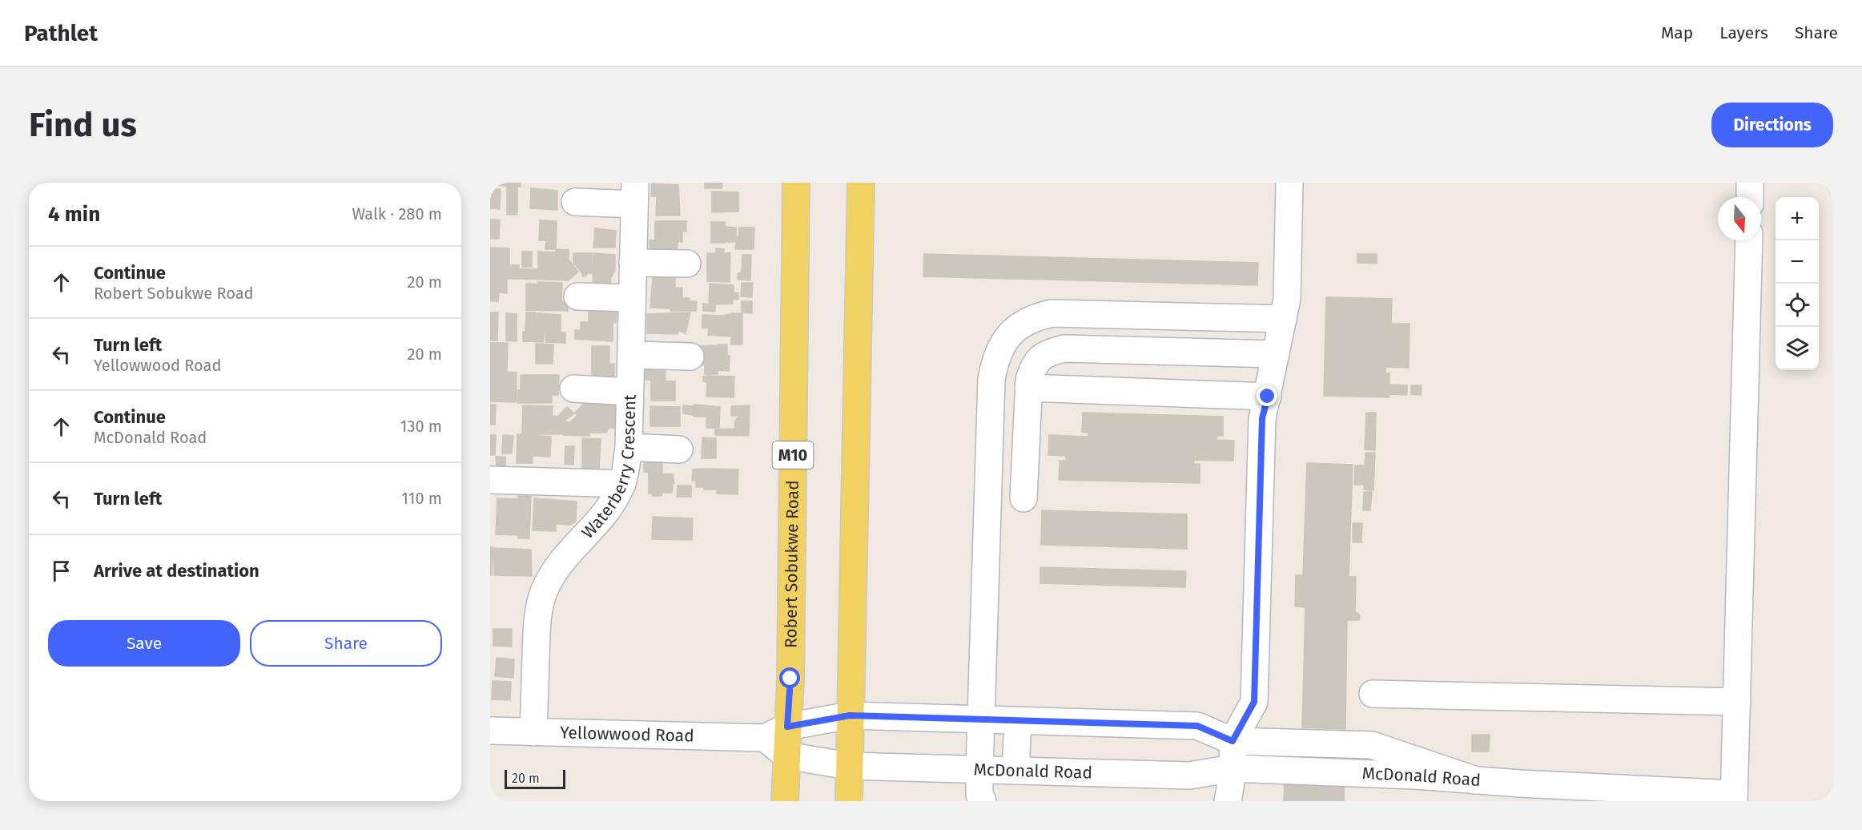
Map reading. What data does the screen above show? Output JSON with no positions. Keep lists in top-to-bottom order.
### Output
{
  "streets": {
    "main road": ["M10", "Robert Sobukwe Road"],
    "street": ["Waterberry Crescent", "Yellowwood Road", "McDonald Road"]
  },
  "crossings": [
    ["Waterberry Crescent", "Yellowwood Road"],
    ["Robert Sobukwe Road", "Yellowwood Road"],
    ["Yellowwood Road", "McDonald Road"]
  ],
  "scale_bar": "20 m",
  "north": "bottom",
  "page": {
    "header": "Pathlet",
    "nav": ["Map", "Layers", "Share"],
    "buttons": [
      "Directions",
      ["Save", "Share"]
    ],
    "title": "Find us",
    "heading": ["4 min", "Walk · 280 m"],
    "map_buttons": ["+", "−"],
    "list": [
      ["Continue", "Robert Sobukwe Road", "20 m"],
      ["Turn left", "Yellowwood Road", "20 m"],
      ["Continue", "McDonald Road", "130 m"],
      ["Turn left", "110 m"],
      "Arrive at destination"
    ],
    "scale": "20 m"
  }
}
